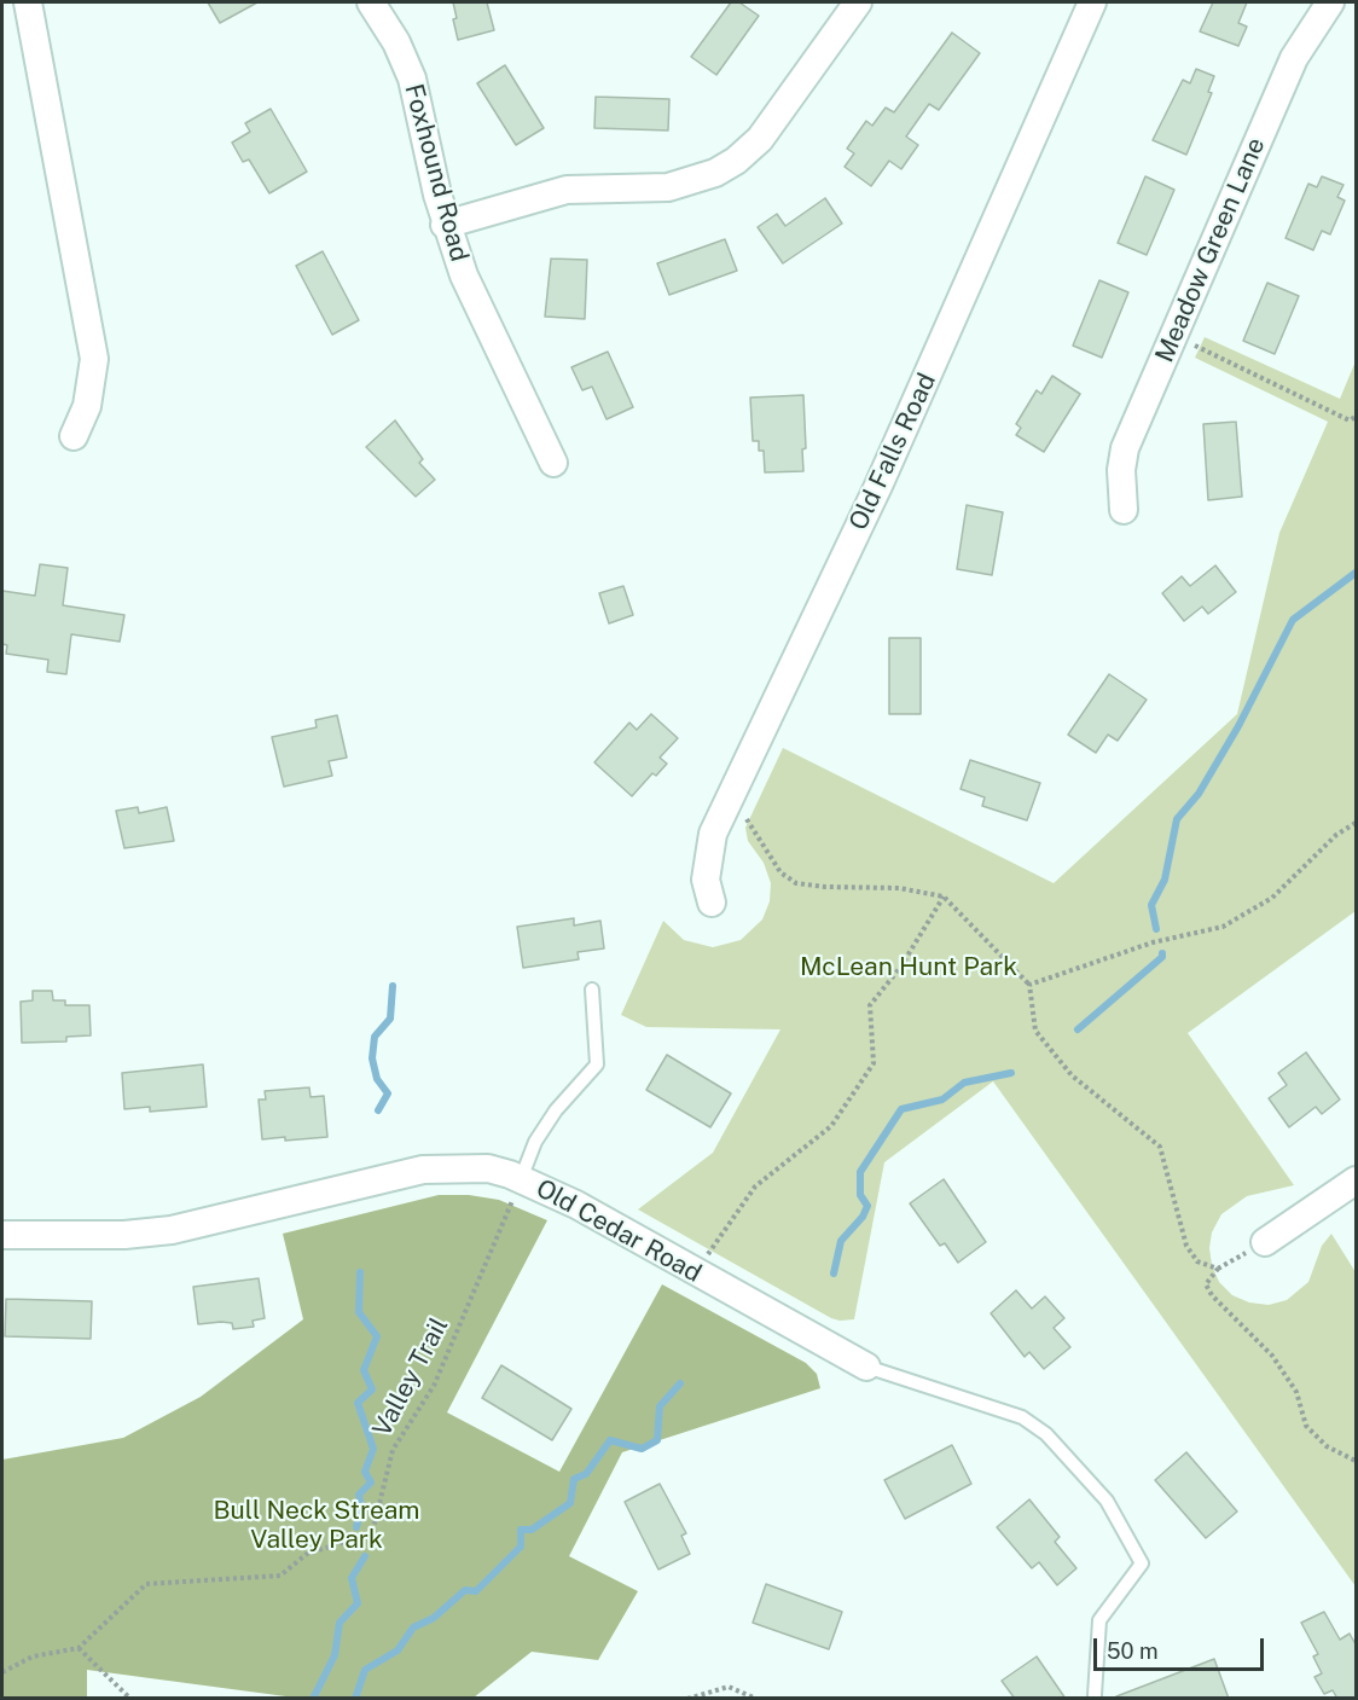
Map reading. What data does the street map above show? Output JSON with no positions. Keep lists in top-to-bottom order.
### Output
{
  "streets": {
    "street": [
      "Foxhound Road",
      "Meadow Green Lane",
      "Old Falls Road",
      "Old Cedar Road"
    ],
    "path": ["Valley Trail"]
  },
  "crossings": [
    ["Old Cedar Road", "Valley Trail"]
  ],
  "parks": ["McLean Hunt Park", "Bull Neck Stream Valley Park"],
  "scale_bar": "50 m"
}
